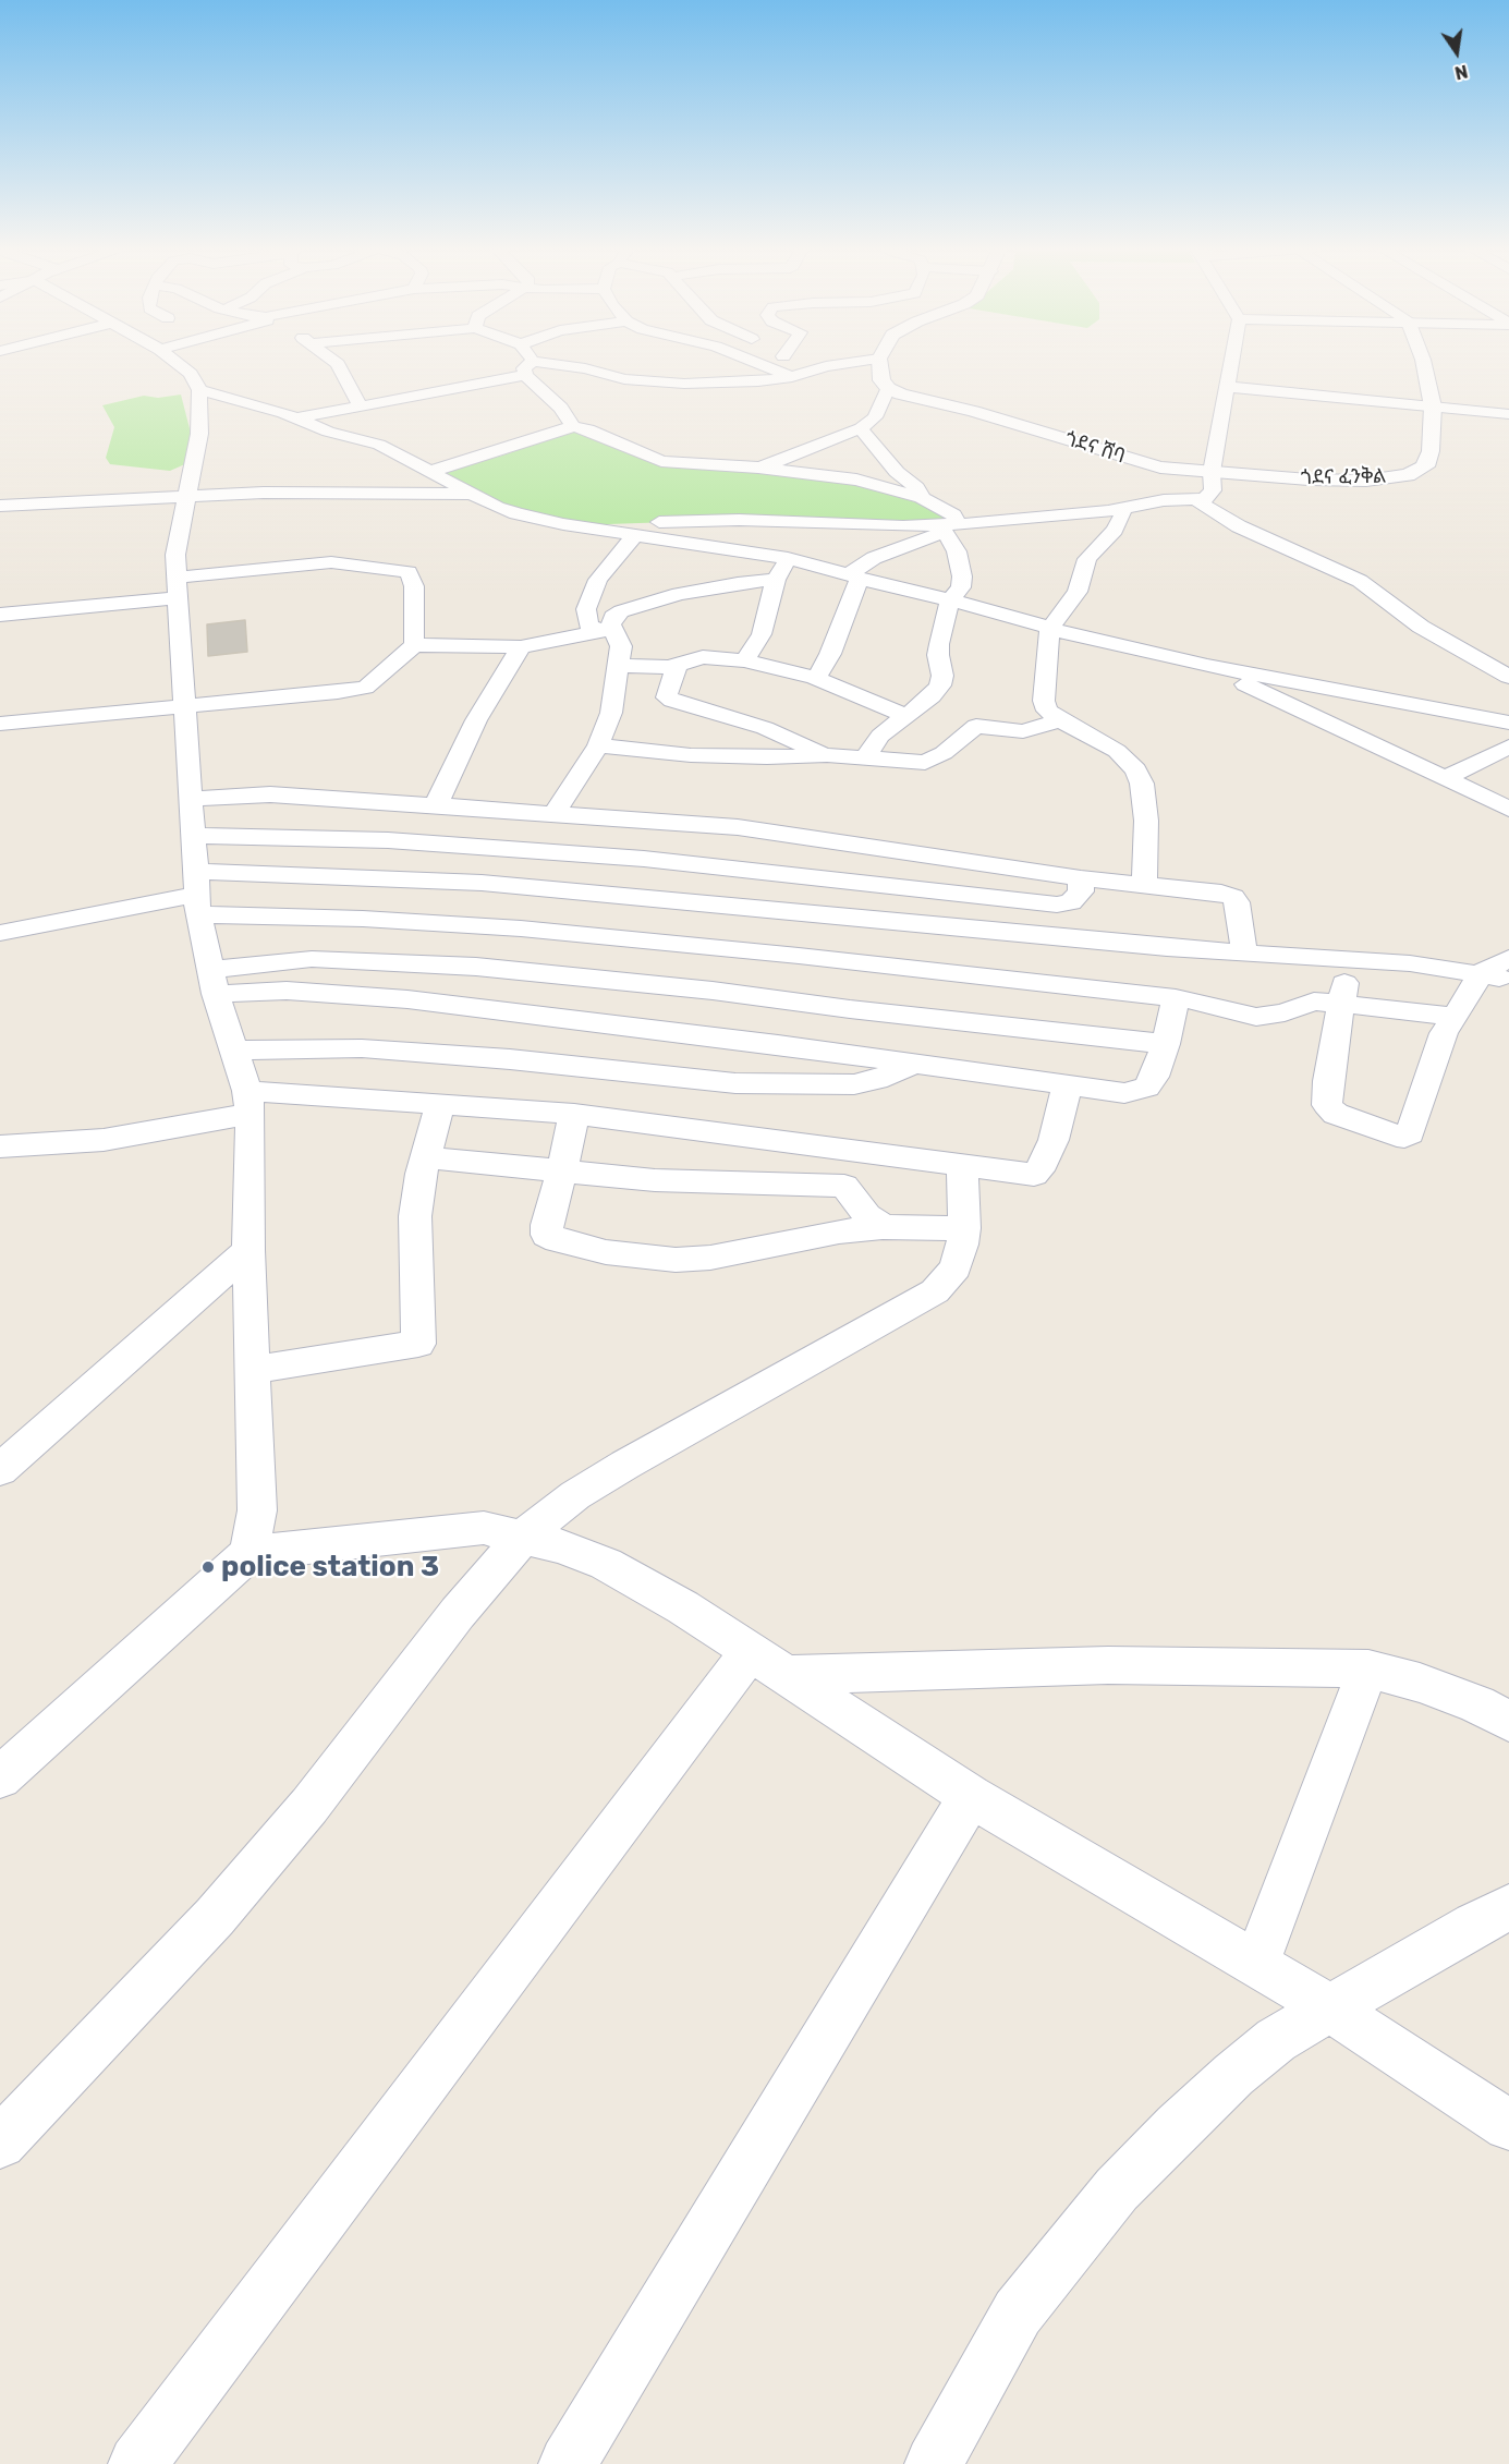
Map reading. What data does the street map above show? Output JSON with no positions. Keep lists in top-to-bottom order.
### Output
{
  "streets": {
    "street": ["ጎደና ሸባ", "ጎደና ፈንቅል"]
  },
  "crossings": [
    ["ጎደና ሸባ", "ጎደና ፈንቅል"]
  ],
  "places": ["police station 3"],
  "north": "bottom"
}
